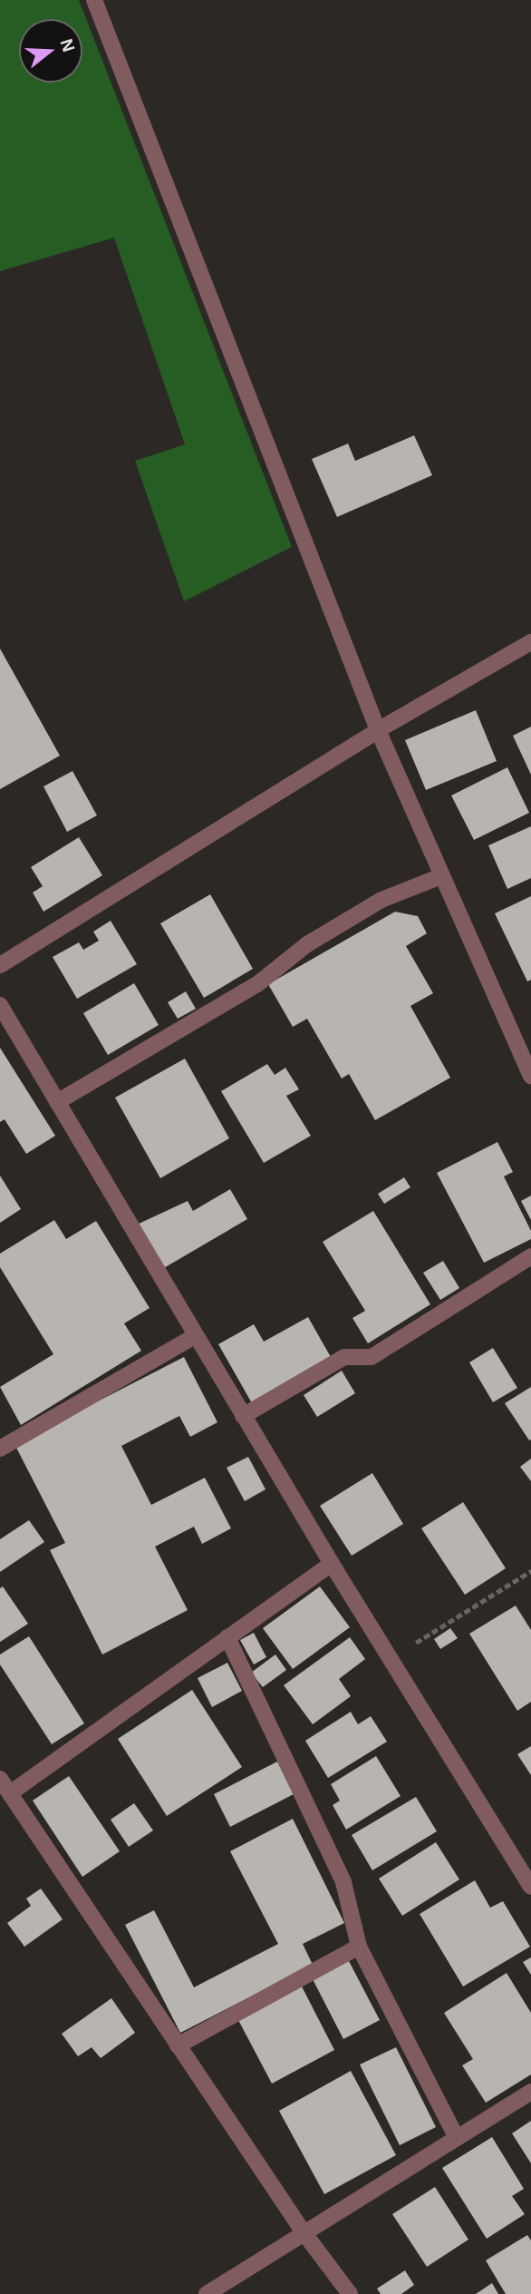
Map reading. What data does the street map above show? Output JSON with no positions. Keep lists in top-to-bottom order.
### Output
{
  "north": "right"
}
